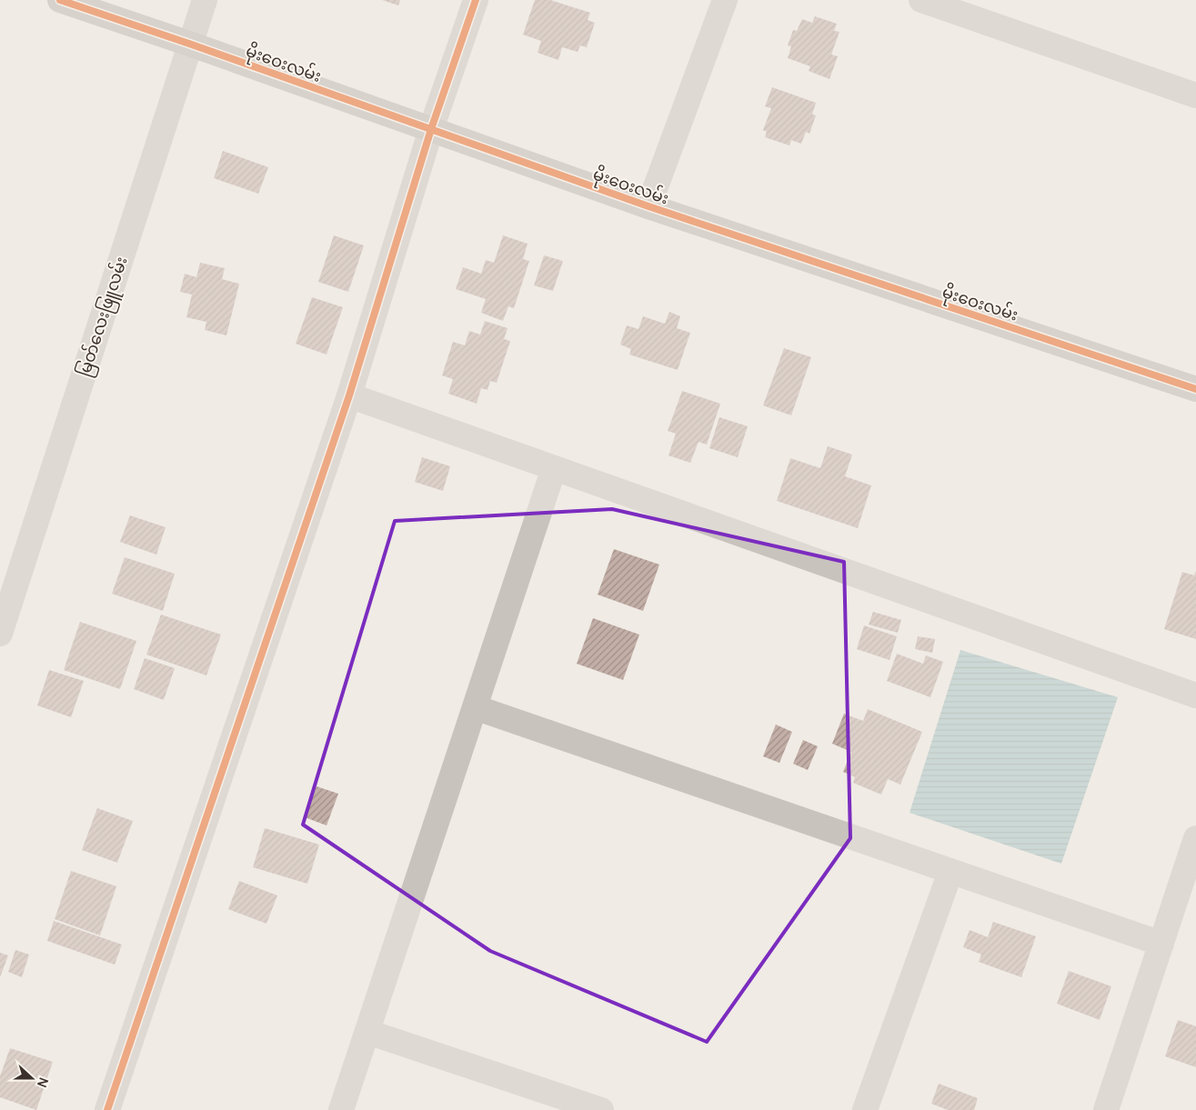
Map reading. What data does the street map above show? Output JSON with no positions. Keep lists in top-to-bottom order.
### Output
{
  "streets": {
    "street": ["မိုးဝေးလမ်း", "မြတ်လေးဖြူလမ်း"]
  },
  "crossings": [
    ["မိုးဝေးလမ်း", "မြတ်လေးဖြူလမ်း"]
  ],
  "north": "right"
}
